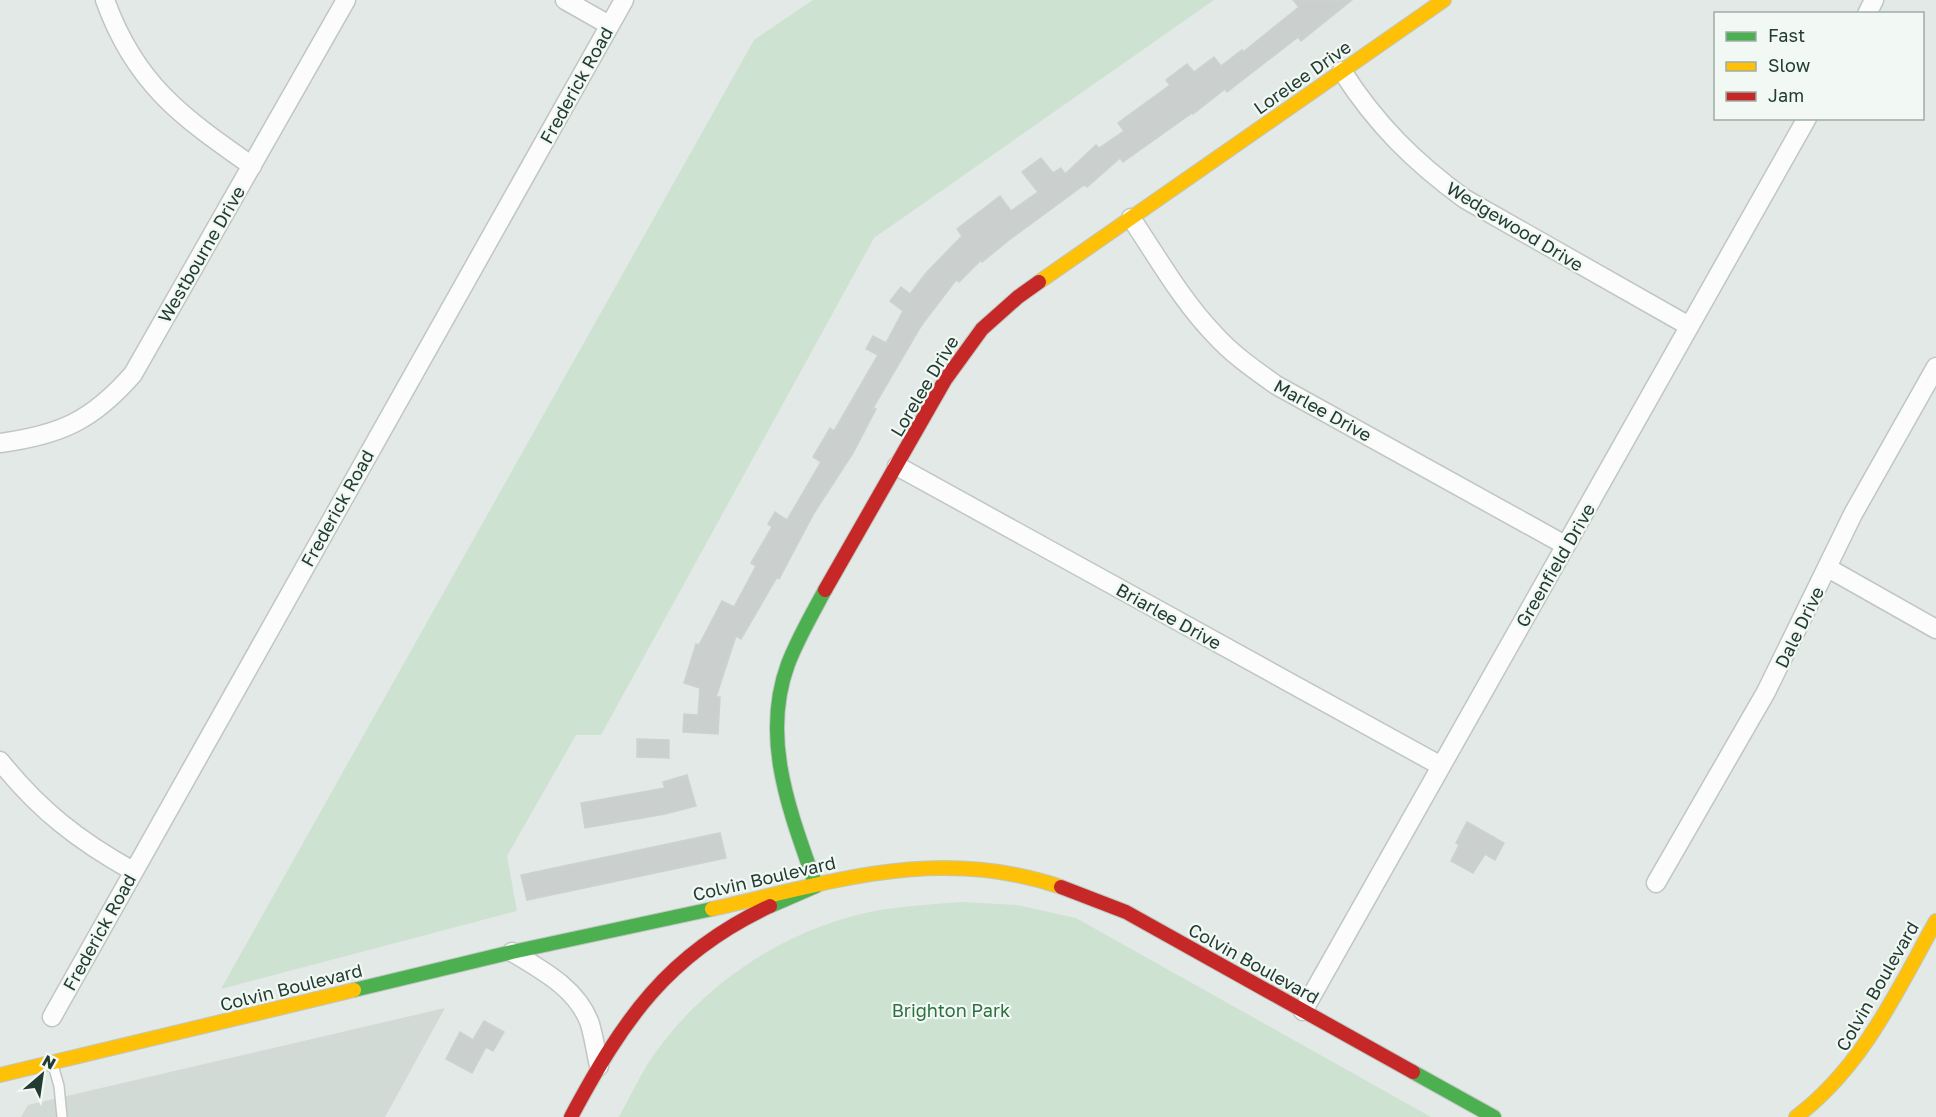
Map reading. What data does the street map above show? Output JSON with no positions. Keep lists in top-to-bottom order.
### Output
{
  "streets": {
    "street": [
      "Lorelee Drive",
      "Frederick Road",
      "Wedgewood Drive",
      "Westbourne Drive",
      "Marlee Drive",
      "Greenfield Drive",
      "Briarlee Drive",
      "Dale Drive",
      "Colvin Boulevard"
    ]
  },
  "crossings": [
    ["Lorelee Drive", "Wedgewood Drive"],
    ["Lorelee Drive", "Marlee Drive"],
    ["Lorelee Drive", "Briarlee Drive"],
    ["Lorelee Drive", "Colvin Boulevard"],
    ["Wedgewood Drive", "Greenfield Drive"],
    ["Marlee Drive", "Greenfield Drive"],
    ["Greenfield Drive", "Briarlee Drive"],
    ["Greenfield Drive", "Colvin Boulevard"]
  ],
  "parks": ["Brighton Park"],
  "legend": ["Fast", "Slow", "Jam"],
  "north": "top right"
}
